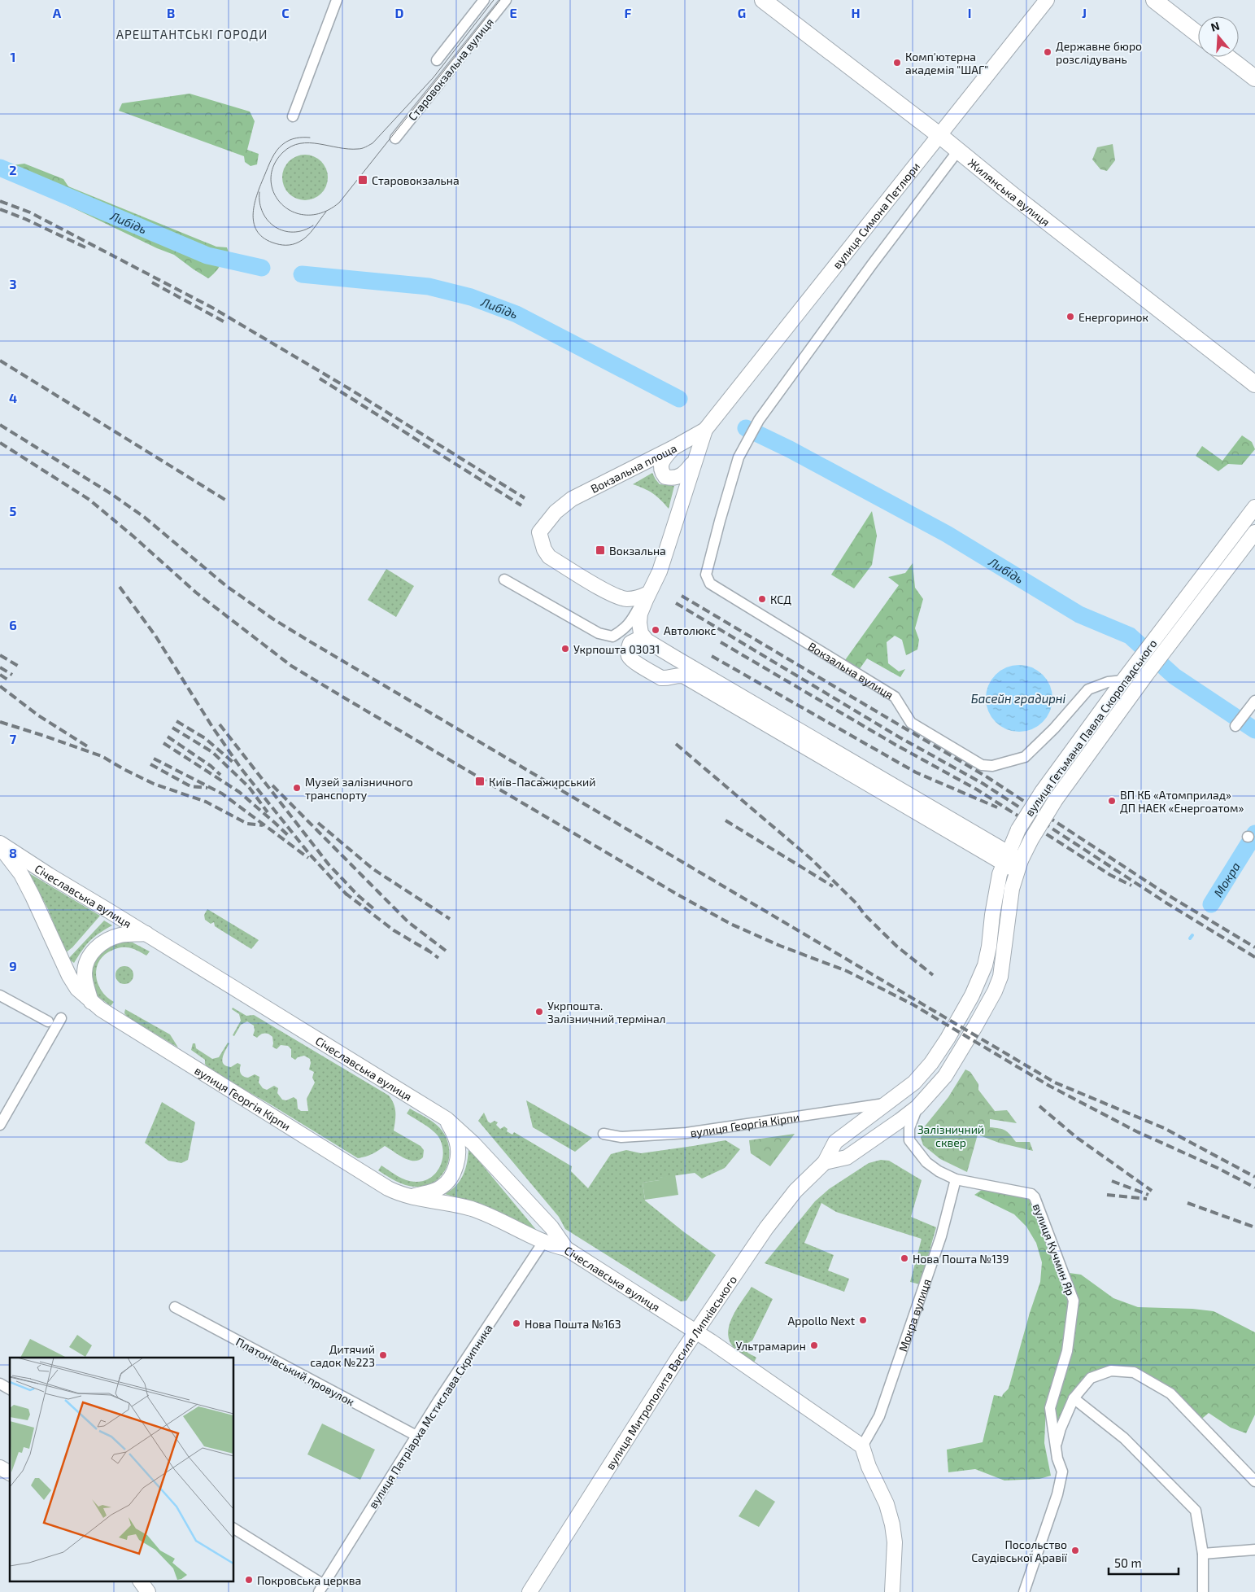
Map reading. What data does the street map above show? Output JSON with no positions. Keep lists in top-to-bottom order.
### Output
{
  "streets": {
    "main road": [
      "Жилянська вулиця",
      "вулиця Симона Петлюри",
      "Вокзальна площа",
      "вулиця Гетьмана Павла Скоропадського",
      "Січеславська вулиця",
      "вулиця Георгія Кірпи",
      "вулиця Митрополита Василя Липківського"
    ],
    "street": [
      "Старовокзальна вулиця",
      "Вокзальна вулиця",
      "вулиця Кучмин Яр",
      "Мокра вулиця",
      "Платонівський провулок",
      "вулиця Патріарха Мстислава Скрипника"
    ]
  },
  "crossings": [
    ["Жилянська вулиця", "вулиця Симона Петлюри"],
    ["вулиця Симона Петлюри", "Вокзальна площа"],
    ["вулиця Симона Петлюри", "Вокзальна вулиця"],
    ["Вокзальна вулиця", "вулиця Гетьмана Павла Скоропадського"],
    ["вулиця Гетьмана Павла Скоропадського", "вулиця Митрополита Василя Липківського"],
    ["Січеславська вулиця", "вулиця Георгія Кірпи"],
    ["Січеславська вулиця", "вулиця Митрополита Василя Липківського"],
    ["вулиця Георгія Кірпи", "вулиця Митрополита Василя Липківського"],
    ["вулиця Георгія Кірпи", "вулиця Патріарха Мстислава Скрипника"],
    ["вулиця Кучмин Яр", "Мокра вулиця"],
    ["Платонівський провулок", "вулиця Патріарха Мстислава Скрипника"]
  ],
  "districts": ["АРЕШТАНТСЬКІ ГОРОДИ"],
  "water": ["Либідь", "Басейн градирні", "Мокра"],
  "parks": ["Залізничний сквер"],
  "places": {
    "other": [
      "Державне бюро розслідувань",
      "Комп'ютерна академія \"ШАГ\"",
      "Енергоринок",
      "КСД",
      "Автолюкс",
      "Укрпошта 03031",
      "Музей залізничного транспорту",
      "ВП КБ «Атомприлад» ДП НАЕК «Енергоатом»",
      "Укрпошта. Залізничний термінал",
      "Нова Пошта №139",
      "Appollo Next",
      "Нова Пошта №163",
      "Ультрамарин",
      "Дитячий садок №223",
      "Посольство Саудівської Аравії",
      "Покровська церква"
    ],
    "transit": ["Старовокзальна", "Вокзальна", "Київ-Пасажирський"]
  },
  "scale_bar": "50 m",
  "north": "top",
  "grid": {
    "columns": [
      "A",
      "B",
      "C",
      "D",
      "E",
      "F",
      "G",
      "H",
      "I",
      "J"
    ],
    "rows": [
      "1",
      "2",
      "3",
      "4",
      "5",
      "6",
      "7",
      "8",
      "9"
    ]
  }
}
